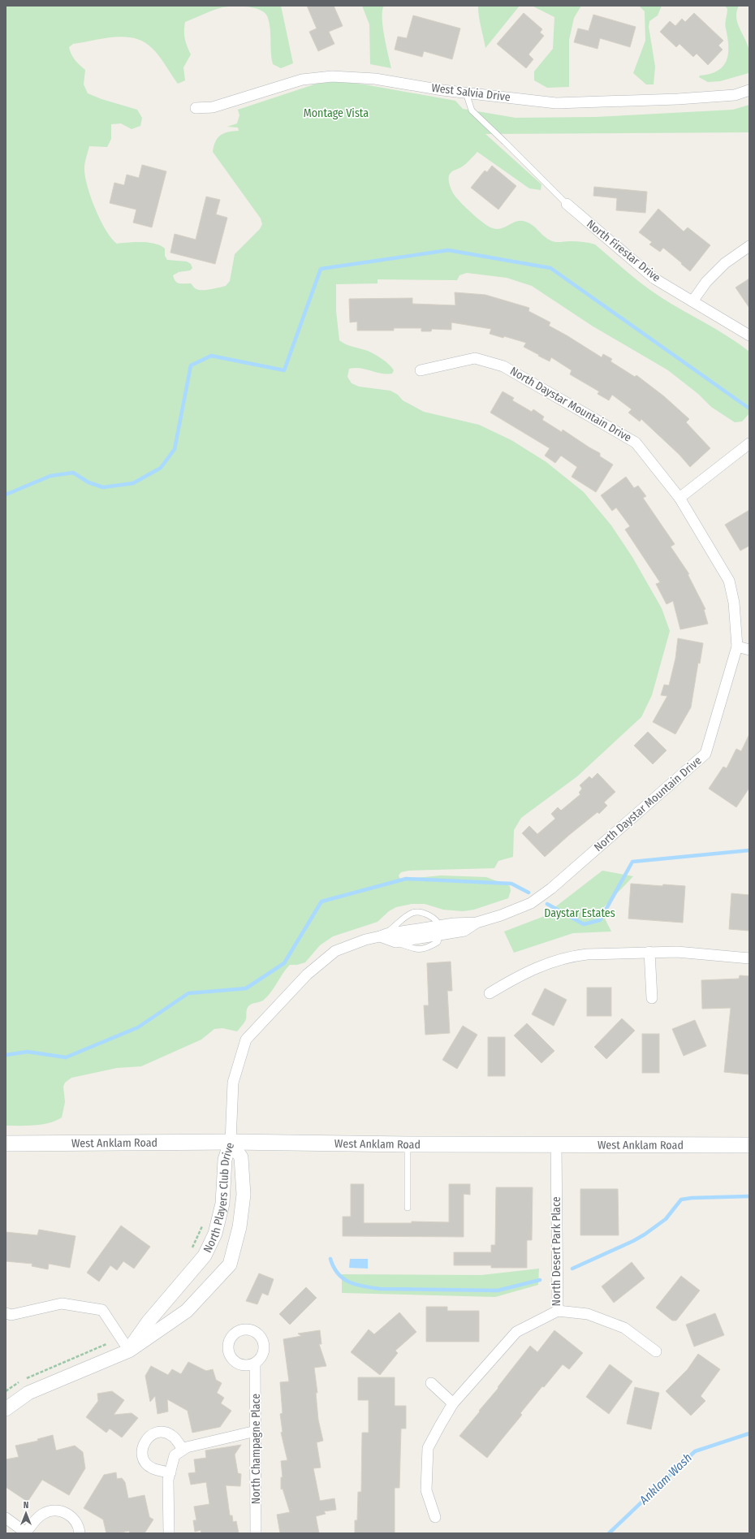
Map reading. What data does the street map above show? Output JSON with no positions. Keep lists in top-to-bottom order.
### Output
{
  "streets": {
    "main road": ["West Anklam Road"],
    "street": [
      "West Salvia Drive",
      "North Firestar Drive",
      "North Daystar Mountain Drive",
      "North Players Club Drive",
      "North Desert Park Place",
      "North Champagne Place"
    ]
  },
  "crossings": [
    ["North Daystar Mountain Drive", "West Anklam Road"],
    ["North Daystar Mountain Drive", "North Players Club Drive"],
    ["West Anklam Road", "North Players Club Drive"],
    ["West Anklam Road", "North Desert Park Place"]
  ],
  "water": ["Anklam Wash"],
  "parks": ["Montage Vista", "Daystar Estates"],
  "north": "top"
}
